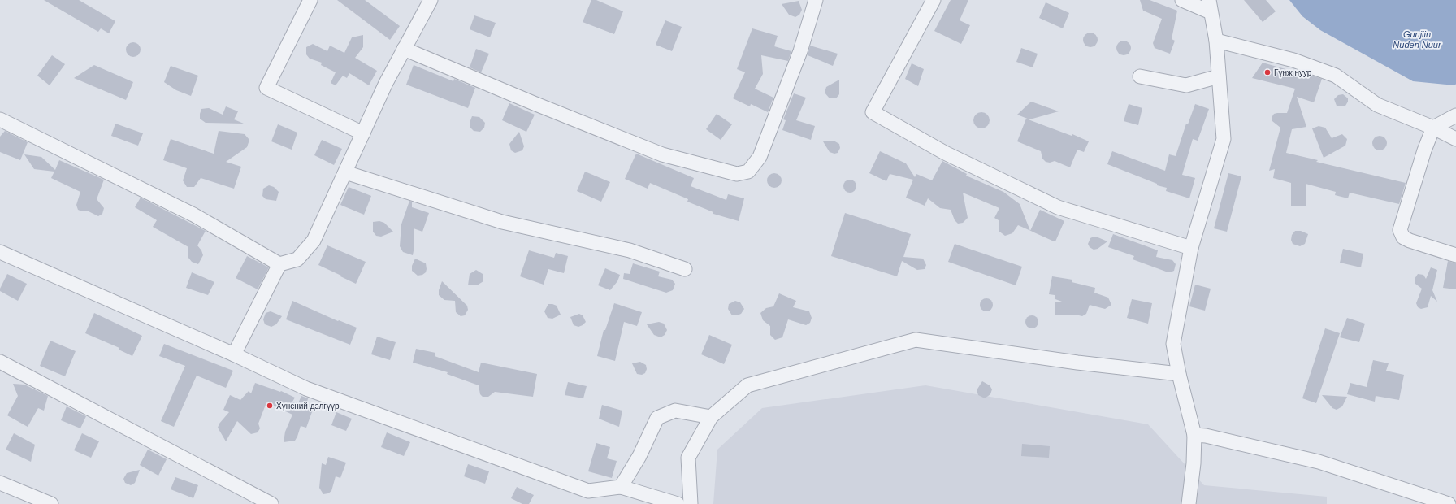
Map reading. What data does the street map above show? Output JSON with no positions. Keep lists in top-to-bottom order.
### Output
{
  "water": ["Gunjiin Nuden Nuur"],
  "places": ["Гүнж нуур", "Хүнсний дэлгүүр"]
}
